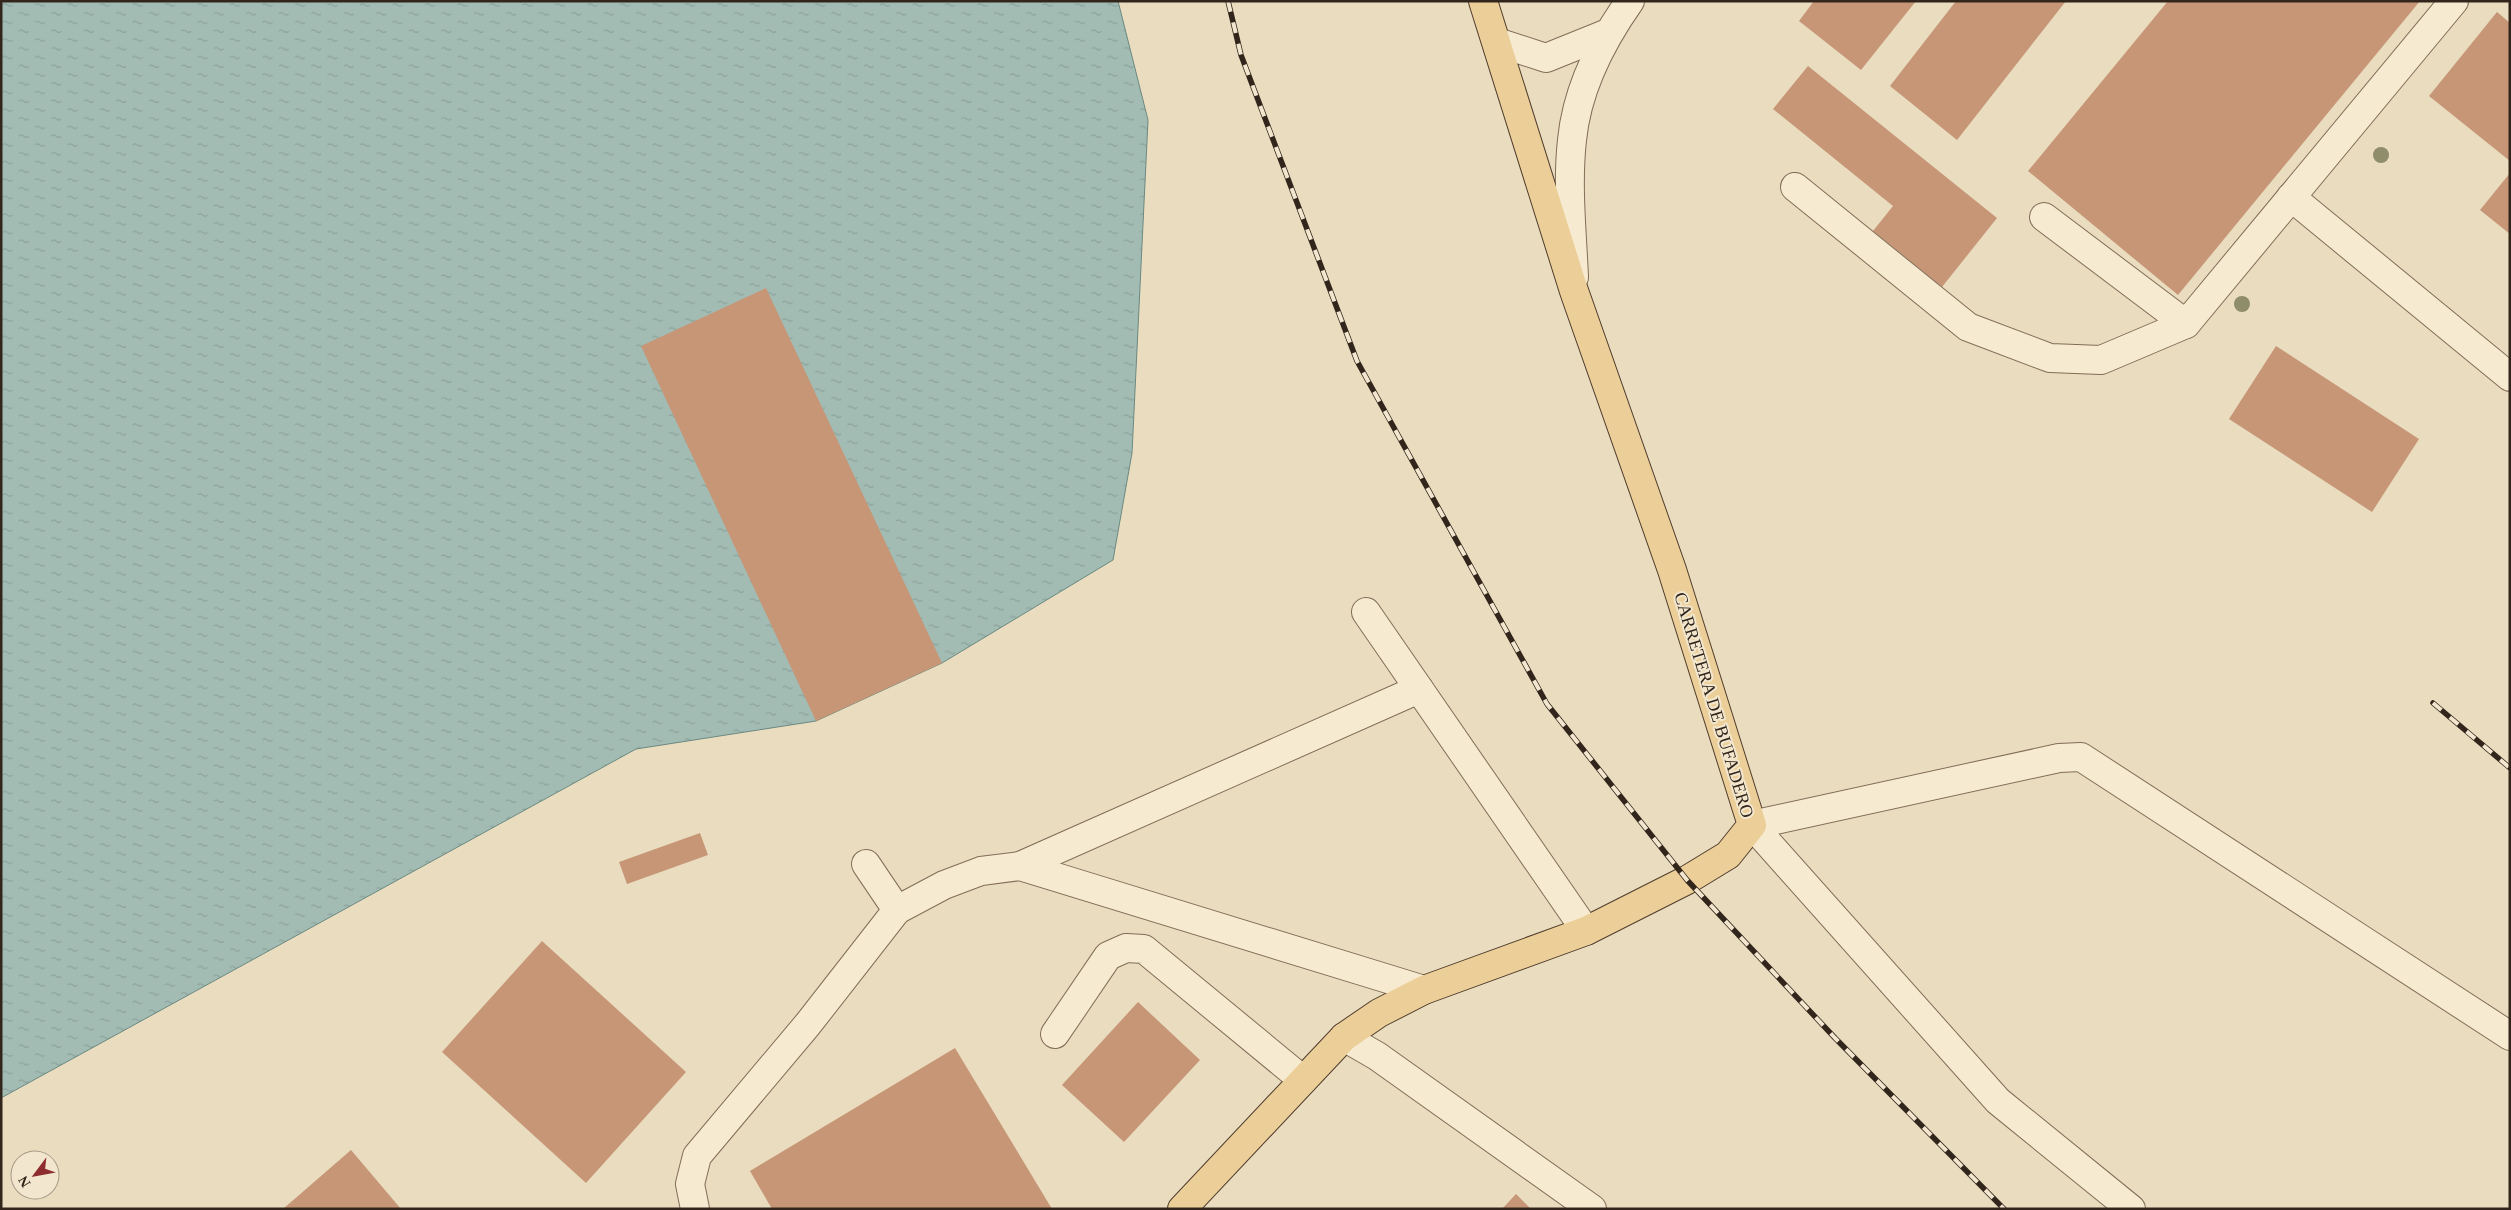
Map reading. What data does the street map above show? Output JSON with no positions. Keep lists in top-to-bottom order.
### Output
{
  "streets": {
    "main road": ["CARRETERA DE BUFADERO"]
  },
  "north": "bottom left"
}
